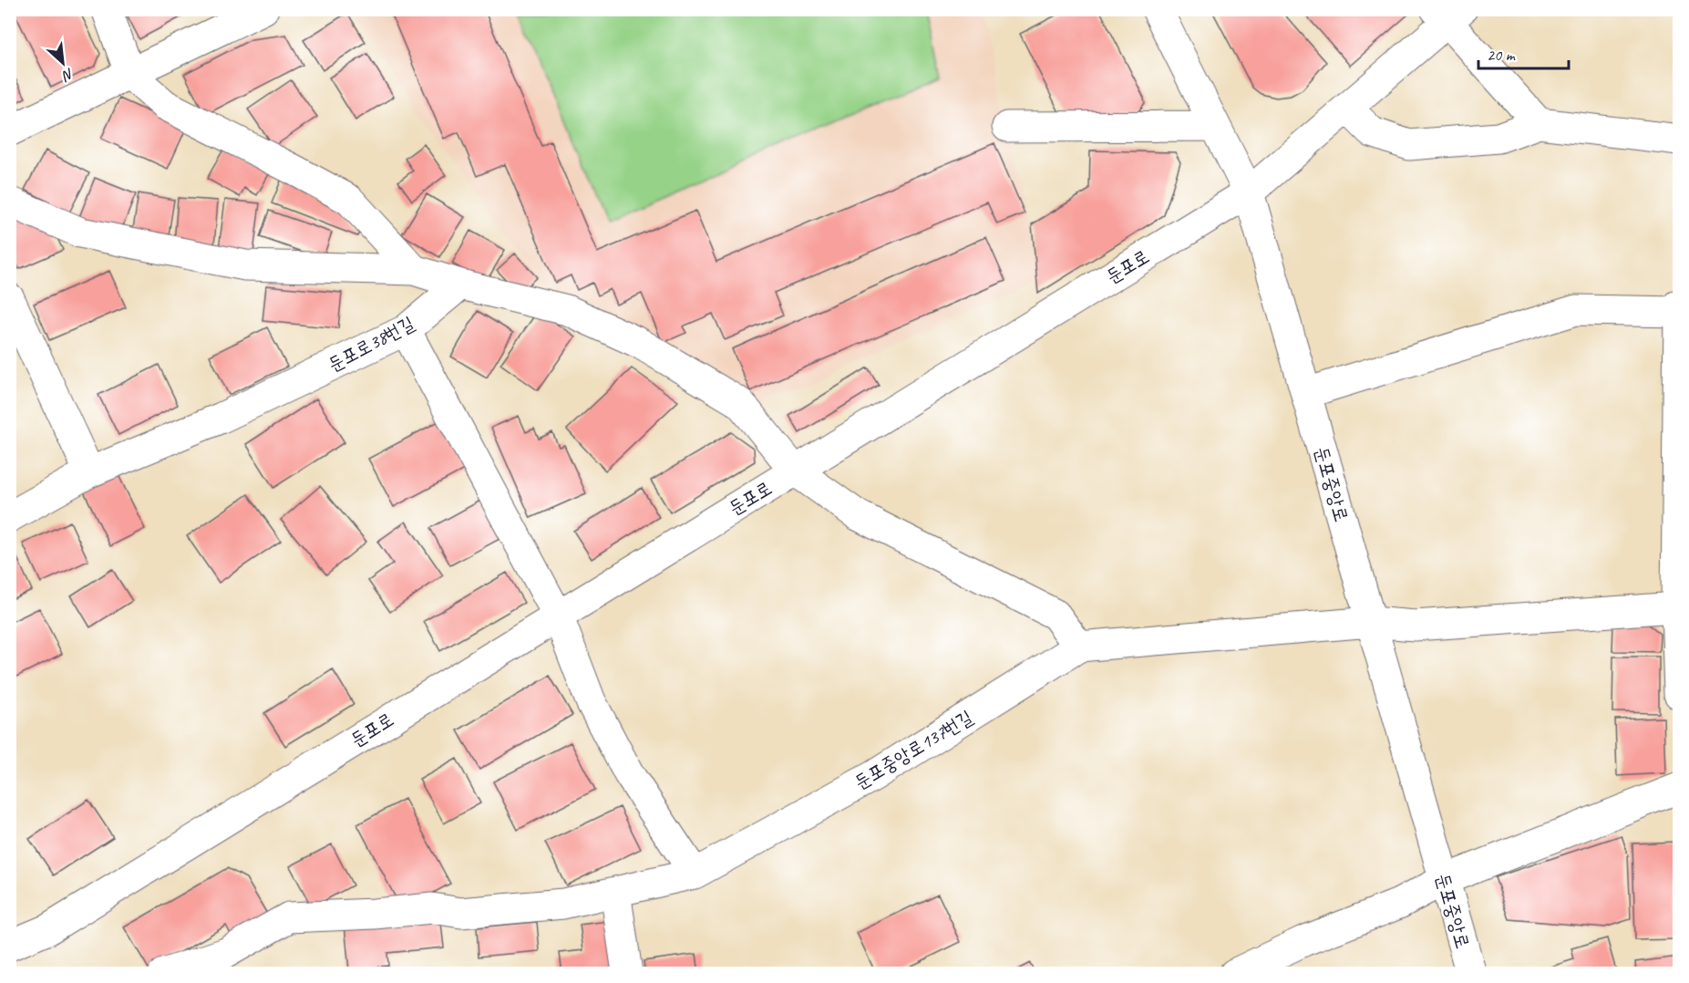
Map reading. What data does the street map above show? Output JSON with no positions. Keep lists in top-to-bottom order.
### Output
{
  "streets": {
    "street": [
      "둔포로",
      "둔포로38번길",
      "둔포중앙로",
      "둔포중앙로137번길"
    ]
  },
  "crossings": [
    ["둔포로", "둔포중앙로"],
    ["둔포중앙로", "둔포중앙로137번길"]
  ],
  "scale_bar": "20 m",
  "north": "bottom right"
}
